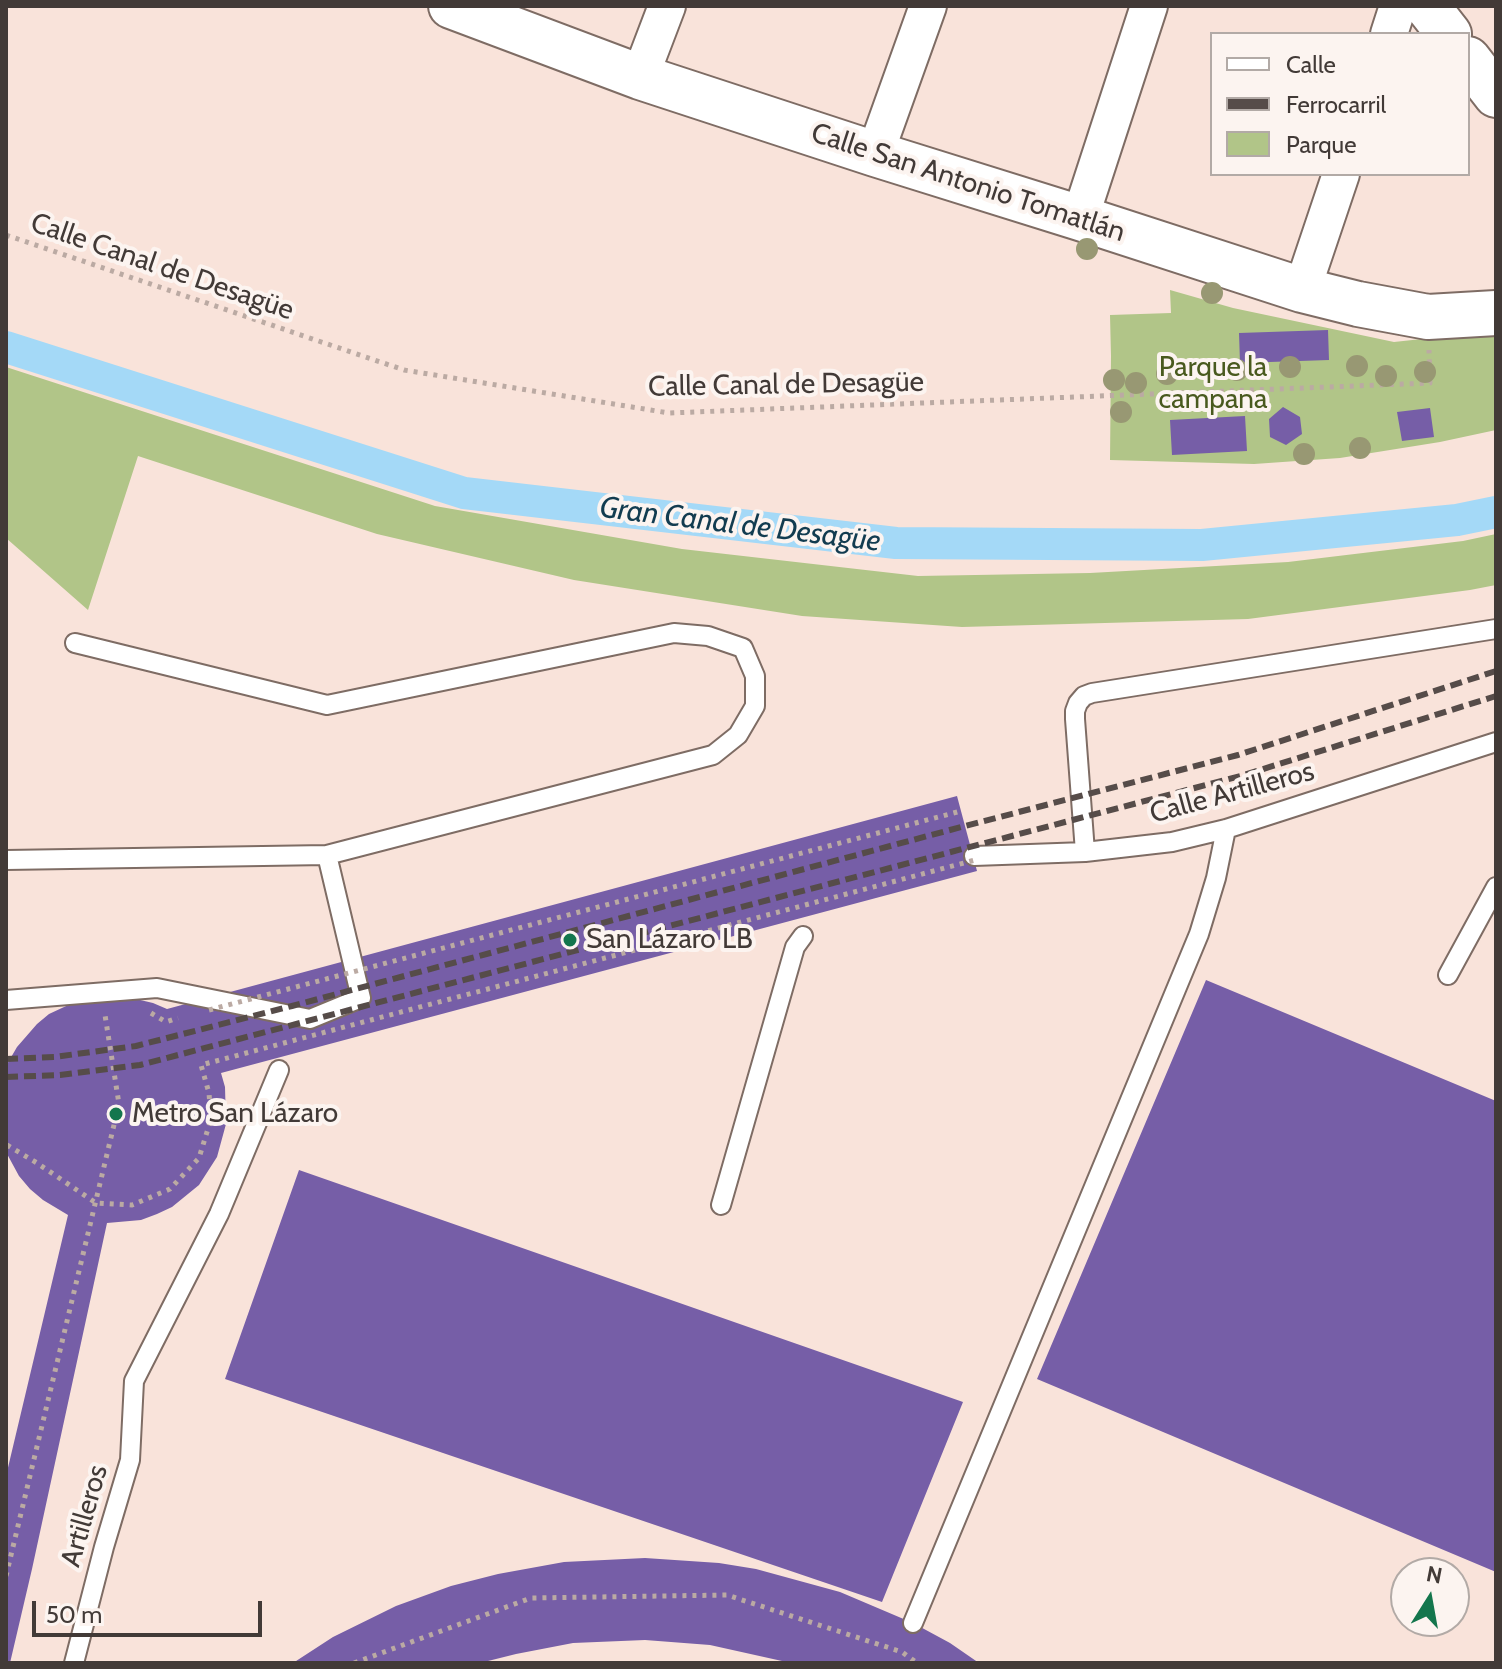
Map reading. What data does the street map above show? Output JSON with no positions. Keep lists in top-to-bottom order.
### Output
{
  "streets": {
    "street": ["Calle San Antonio Tomatlán"],
    "lane": ["Calle Artilleros", "Artilleros"],
    "path": ["Calle Canal de Desagüe"]
  },
  "crossings": [
    ["Calle San Antonio Tomatlán", "Calle Canal de Desagüe"]
  ],
  "water": ["Gran Canal de Desagüe"],
  "parks": ["Parque la campana"],
  "places": ["San Lázaro LB", "Metro San Lázaro"],
  "legend": ["Calle", "Ferrocarril", "Parque"],
  "scale_bar": "50 m",
  "north": "top"
}
